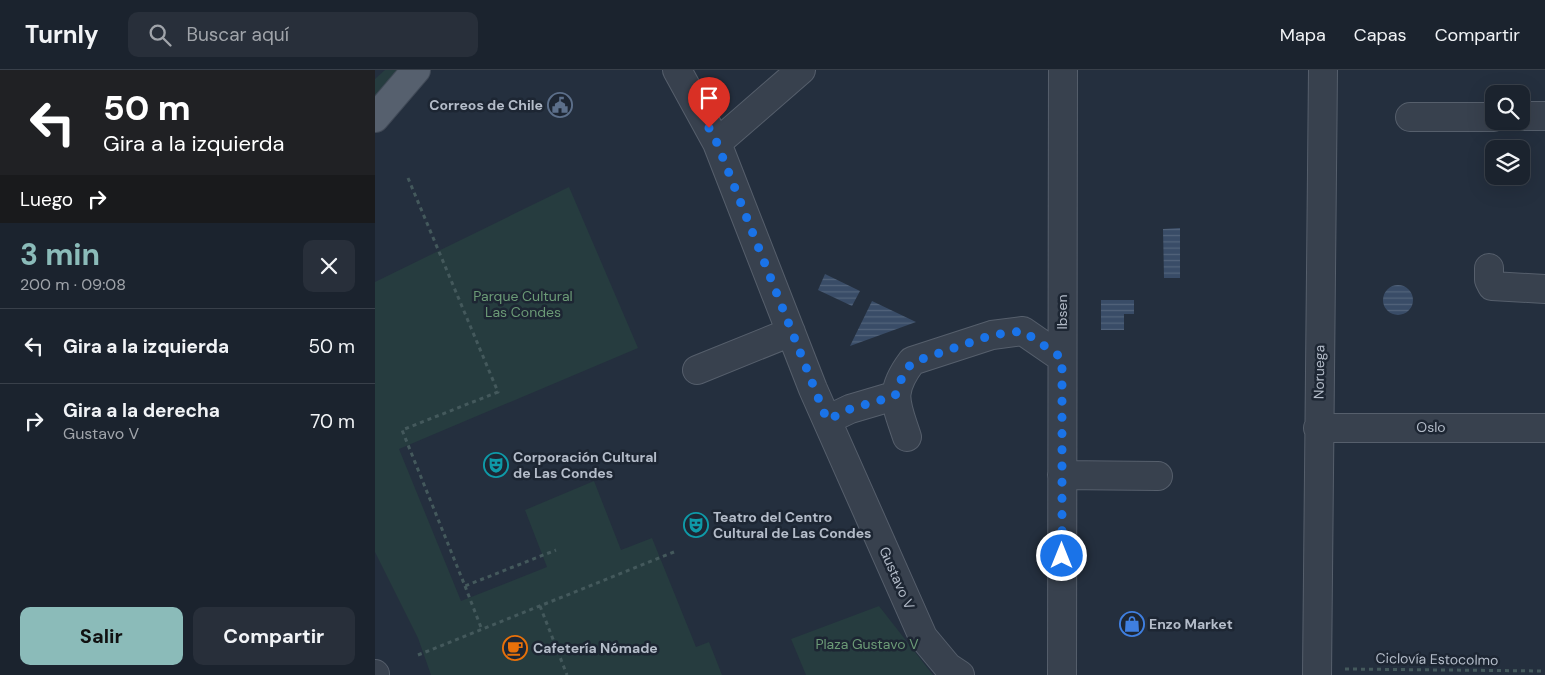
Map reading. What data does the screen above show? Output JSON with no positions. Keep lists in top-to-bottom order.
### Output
{
  "streets": {
    "street": [
      "Ibsen",
      "Noruega",
      "Oslo",
      "Gustavo V"
    ],
    "path": ["Ciclovía Estocolmo"]
  },
  "crossings": [
    ["Noruega", "Oslo"],
    ["Noruega", "Ciclovía Estocolmo"]
  ],
  "parks": ["Parque Cultural Las Condes", "Plaza Gustavo V"],
  "places": {
    "public building": ["Correos de Chile"],
    "theatre": ["Corporación Cultural de Las Condes", "Teatro del Centro Cultural de Las Condes"],
    "shop": ["Enzo Market"],
    "cafe": ["Cafetería Nómade"]
  },
  "page": {
    "header": "Turnly",
    "search": "Buscar aquí",
    "nav": ["Mapa", "Capas", "Compartir"],
    "turn": ["50 m", "Gira a la izquierda"],
    "then": "Luego",
    "heading": ["3 min", "200 m · 09:08"],
    "list": [
      {
        "name": "Gira a la izquierda",
        "value": "50 m"
      },
      {
        "name": "Gira a la derecha",
        "note": "Gustavo V",
        "value": "70 m"
      }
    ],
    "buttons": ["Salir", "Compartir"]
  }
}
